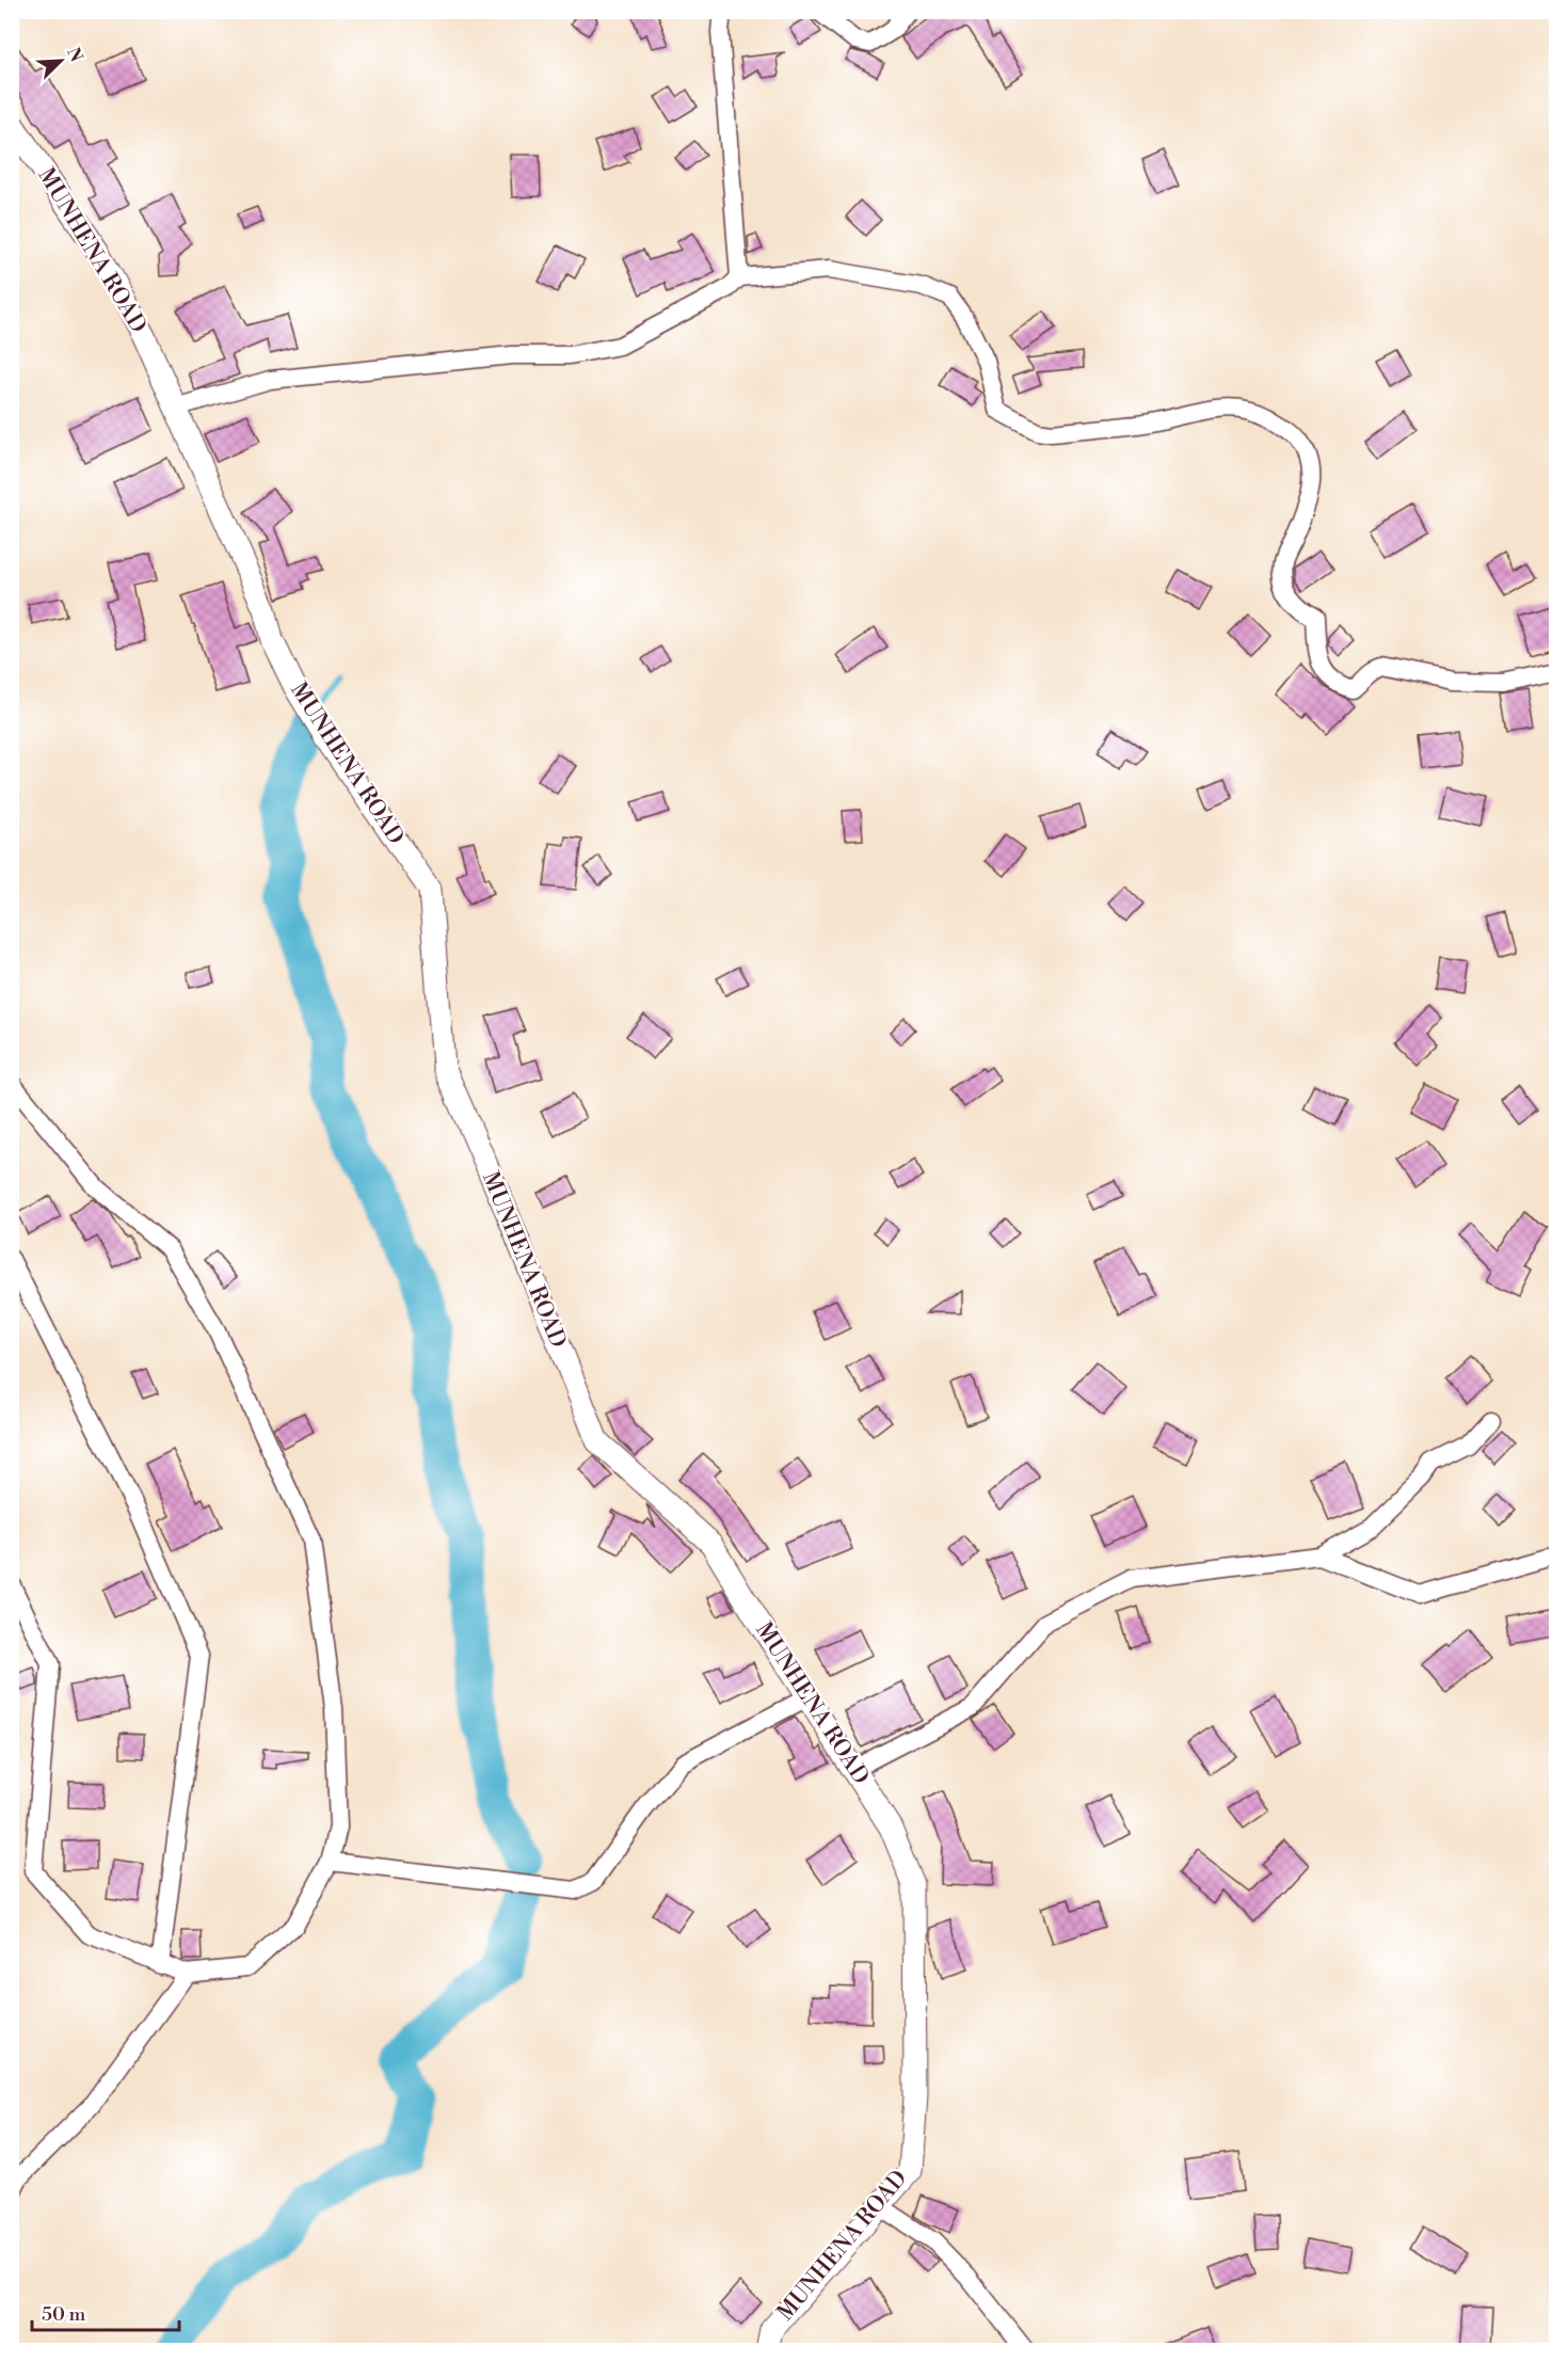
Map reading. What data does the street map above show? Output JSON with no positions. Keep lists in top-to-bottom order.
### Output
{
  "streets": {
    "street": ["MUNHENA ROAD"]
  },
  "scale_bar": "50 m",
  "north": "top right"
}
